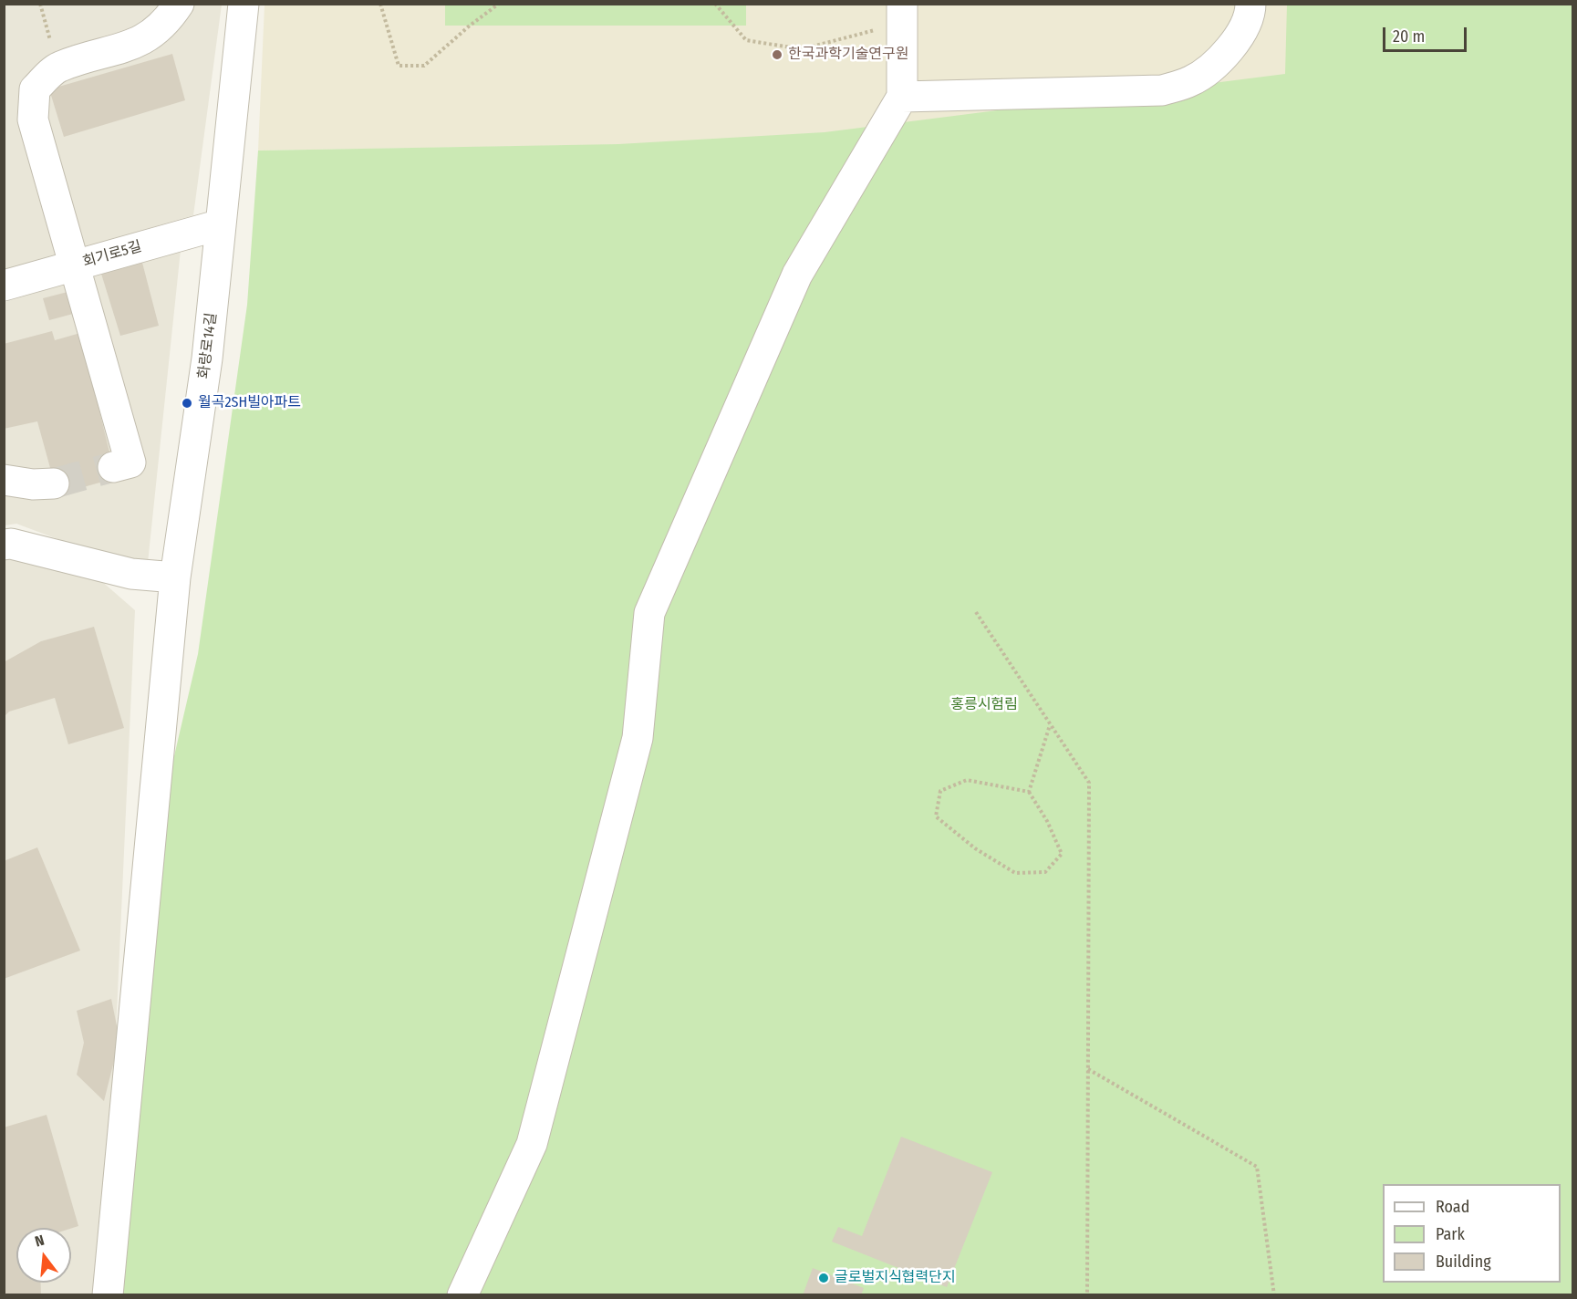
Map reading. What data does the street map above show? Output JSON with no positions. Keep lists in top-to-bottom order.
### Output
{
  "streets": {
    "street": ["회기로5길", "화랑로14길"]
  },
  "crossings": [
    ["회기로5길", "화랑로14길"]
  ],
  "parks": ["홍릉시험림"],
  "places": ["한국과학기술연구원", "월곡2SH빌아파트", "글로벌지식협력단지"],
  "legend": ["Road", "Park", "Building"],
  "scale_bar": "20 m",
  "north": "top"
}
